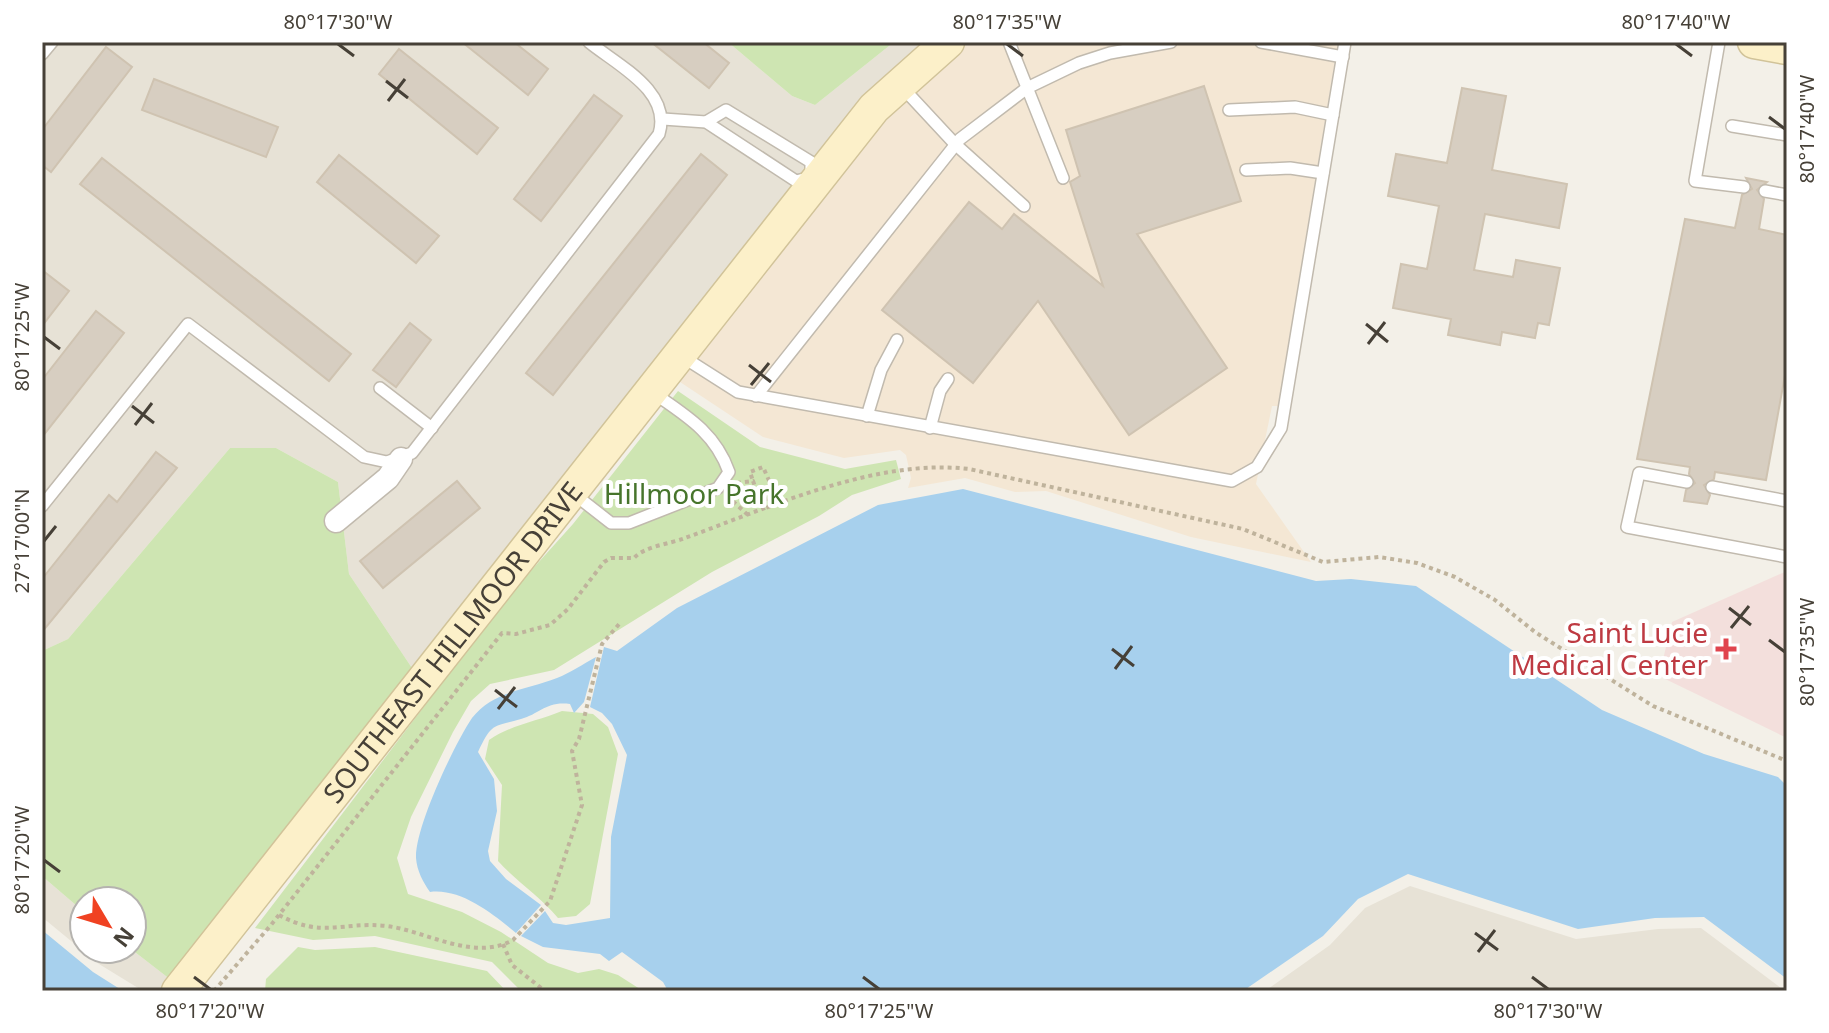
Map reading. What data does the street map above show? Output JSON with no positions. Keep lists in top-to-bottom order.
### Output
{
  "streets": {
    "street": ["SOUTHEAST HILLMOOR DRIVE"]
  },
  "parks": ["Hillmoor Park"],
  "places": {
    "health": ["Saint Lucie Medical Center"]
  },
  "north": "bottom right",
  "coordinates": [
    "80°17'30\"W",
    "80°17'35\"W",
    "80°17'40\"W",
    "80°17'25\"W",
    "27°17'00\"N",
    "80°17'20\"W"
  ]
}
